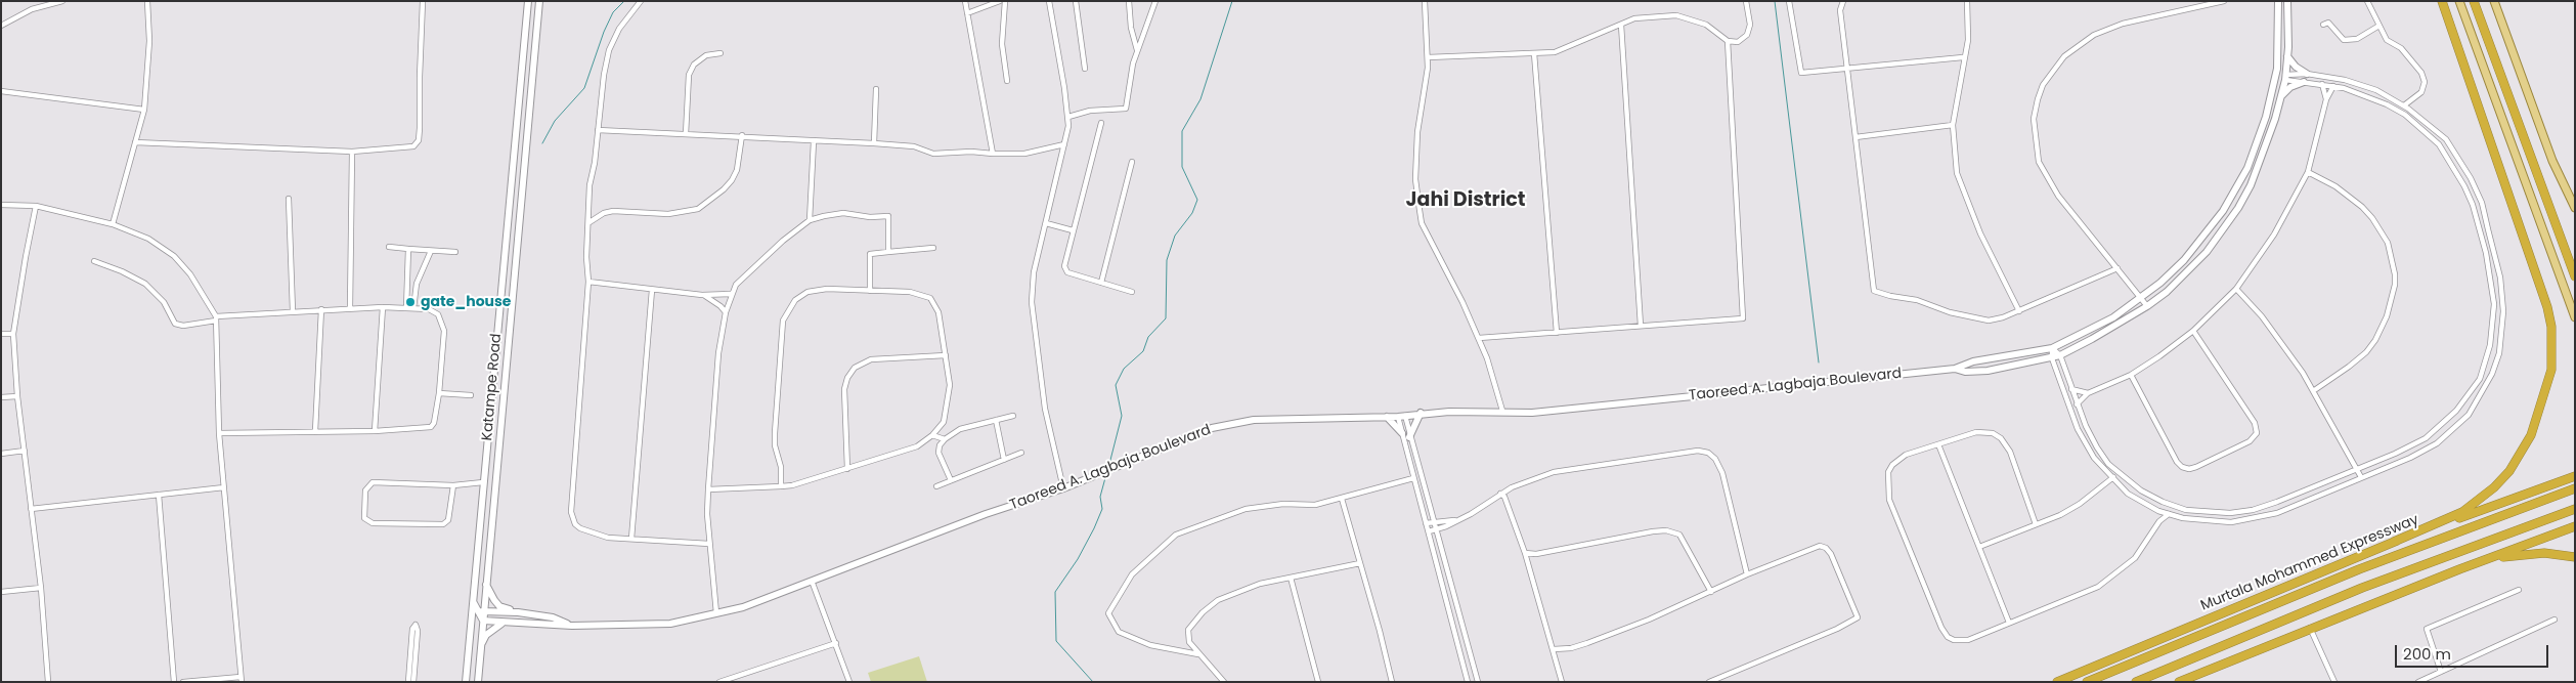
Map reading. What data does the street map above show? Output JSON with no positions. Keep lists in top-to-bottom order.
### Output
{
  "streets": {
    "highway": ["Murtala Mohammed Expressway"],
    "street": ["Taoreed A. Lagbaja Boulevard", "Katampe Road"]
  },
  "crossings": [
    ["Taoreed A. Lagbaja Boulevard", "Katampe Road"]
  ],
  "districts": ["Jahi District"],
  "places": ["gate_house"],
  "scale_bar": "200 m"
}
